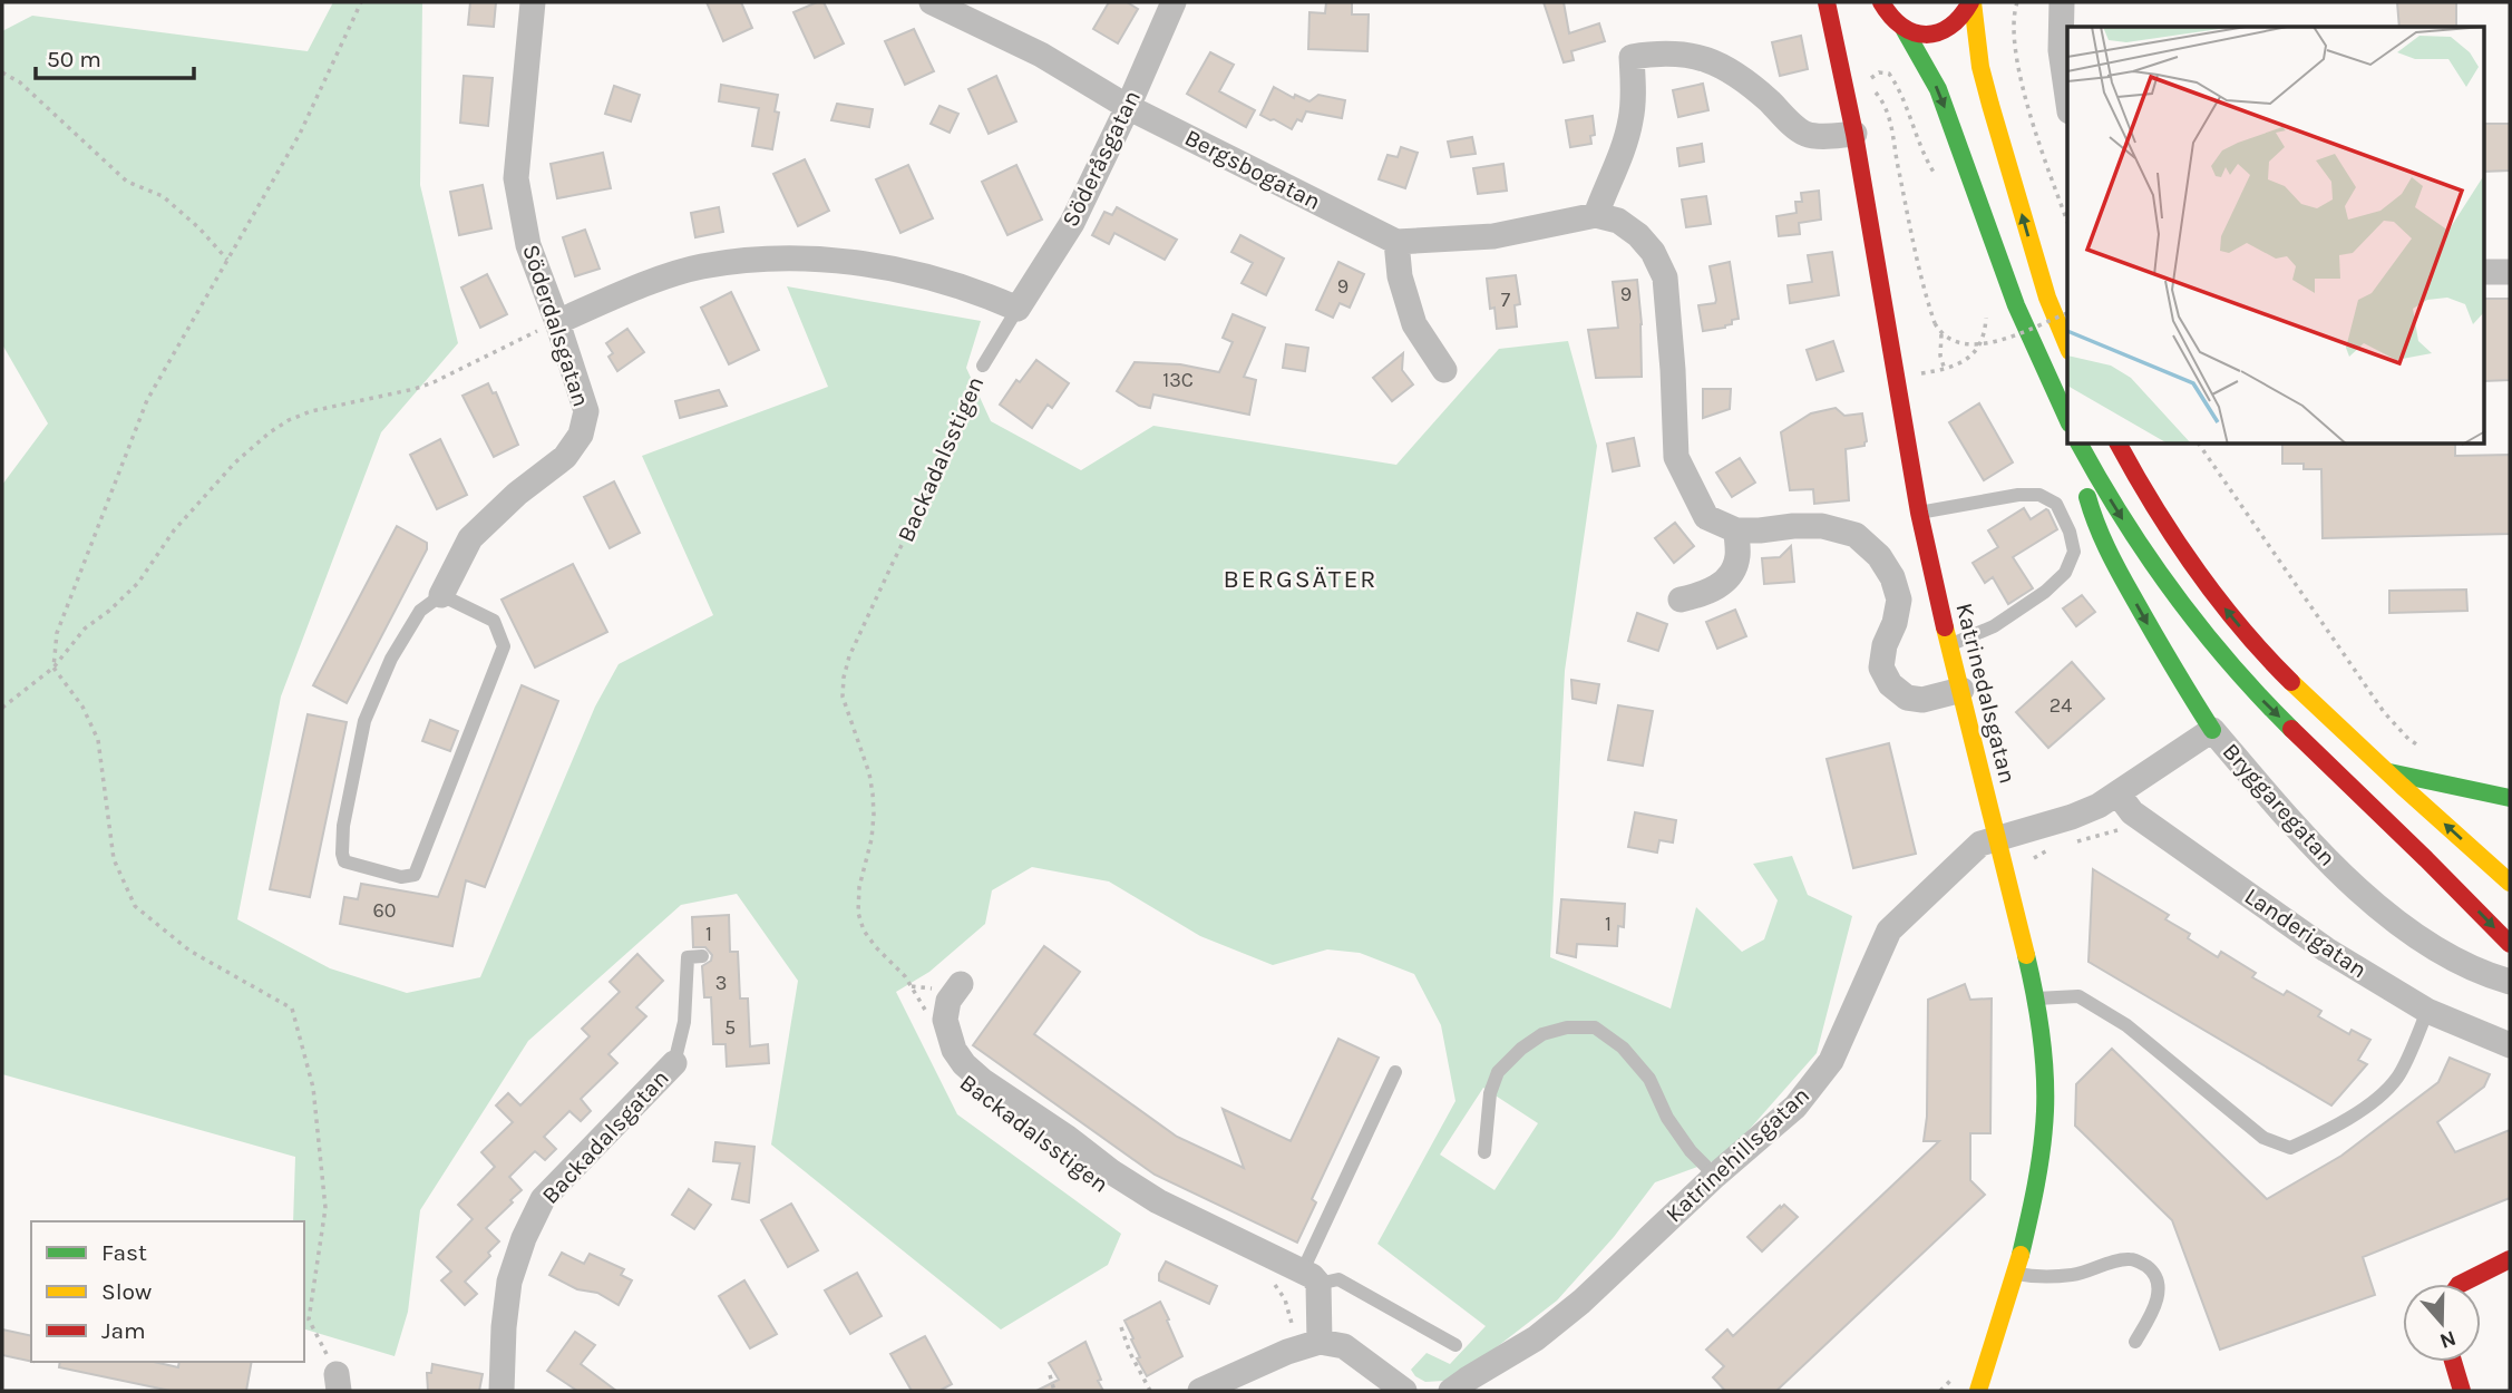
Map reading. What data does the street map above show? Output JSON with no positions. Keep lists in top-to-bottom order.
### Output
{
  "streets": {
    "main road": ["Katrinedalsgatan"],
    "street": [
      "Söderåsgatan",
      "Bergsbogatan",
      "Söderdalsgatan",
      "Backadalsstigen",
      "Bryggaregatan",
      "Landerigatan",
      "Backadalsgatan",
      "Katrinehillsgatan"
    ]
  },
  "crossings": [
    ["Söderåsgatan", "Bergsbogatan"],
    ["Söderåsgatan", "Backadalsstigen"],
    ["Katrinedalsgatan", "Bryggaregatan"],
    ["Katrinedalsgatan", "Katrinehillsgatan"],
    ["Bryggaregatan", "Landerigatan"],
    ["Bryggaregatan", "Katrinehillsgatan"]
  ],
  "districts": ["BERGSÄTER"],
  "house_numbers": [
    "9",
    "9",
    "7",
    "13C",
    "24",
    "60",
    "1",
    "1",
    "3",
    "5"
  ],
  "legend": ["Fast", "Slow", "Jam"],
  "scale_bar": "50 m",
  "north": "bottom"
}
